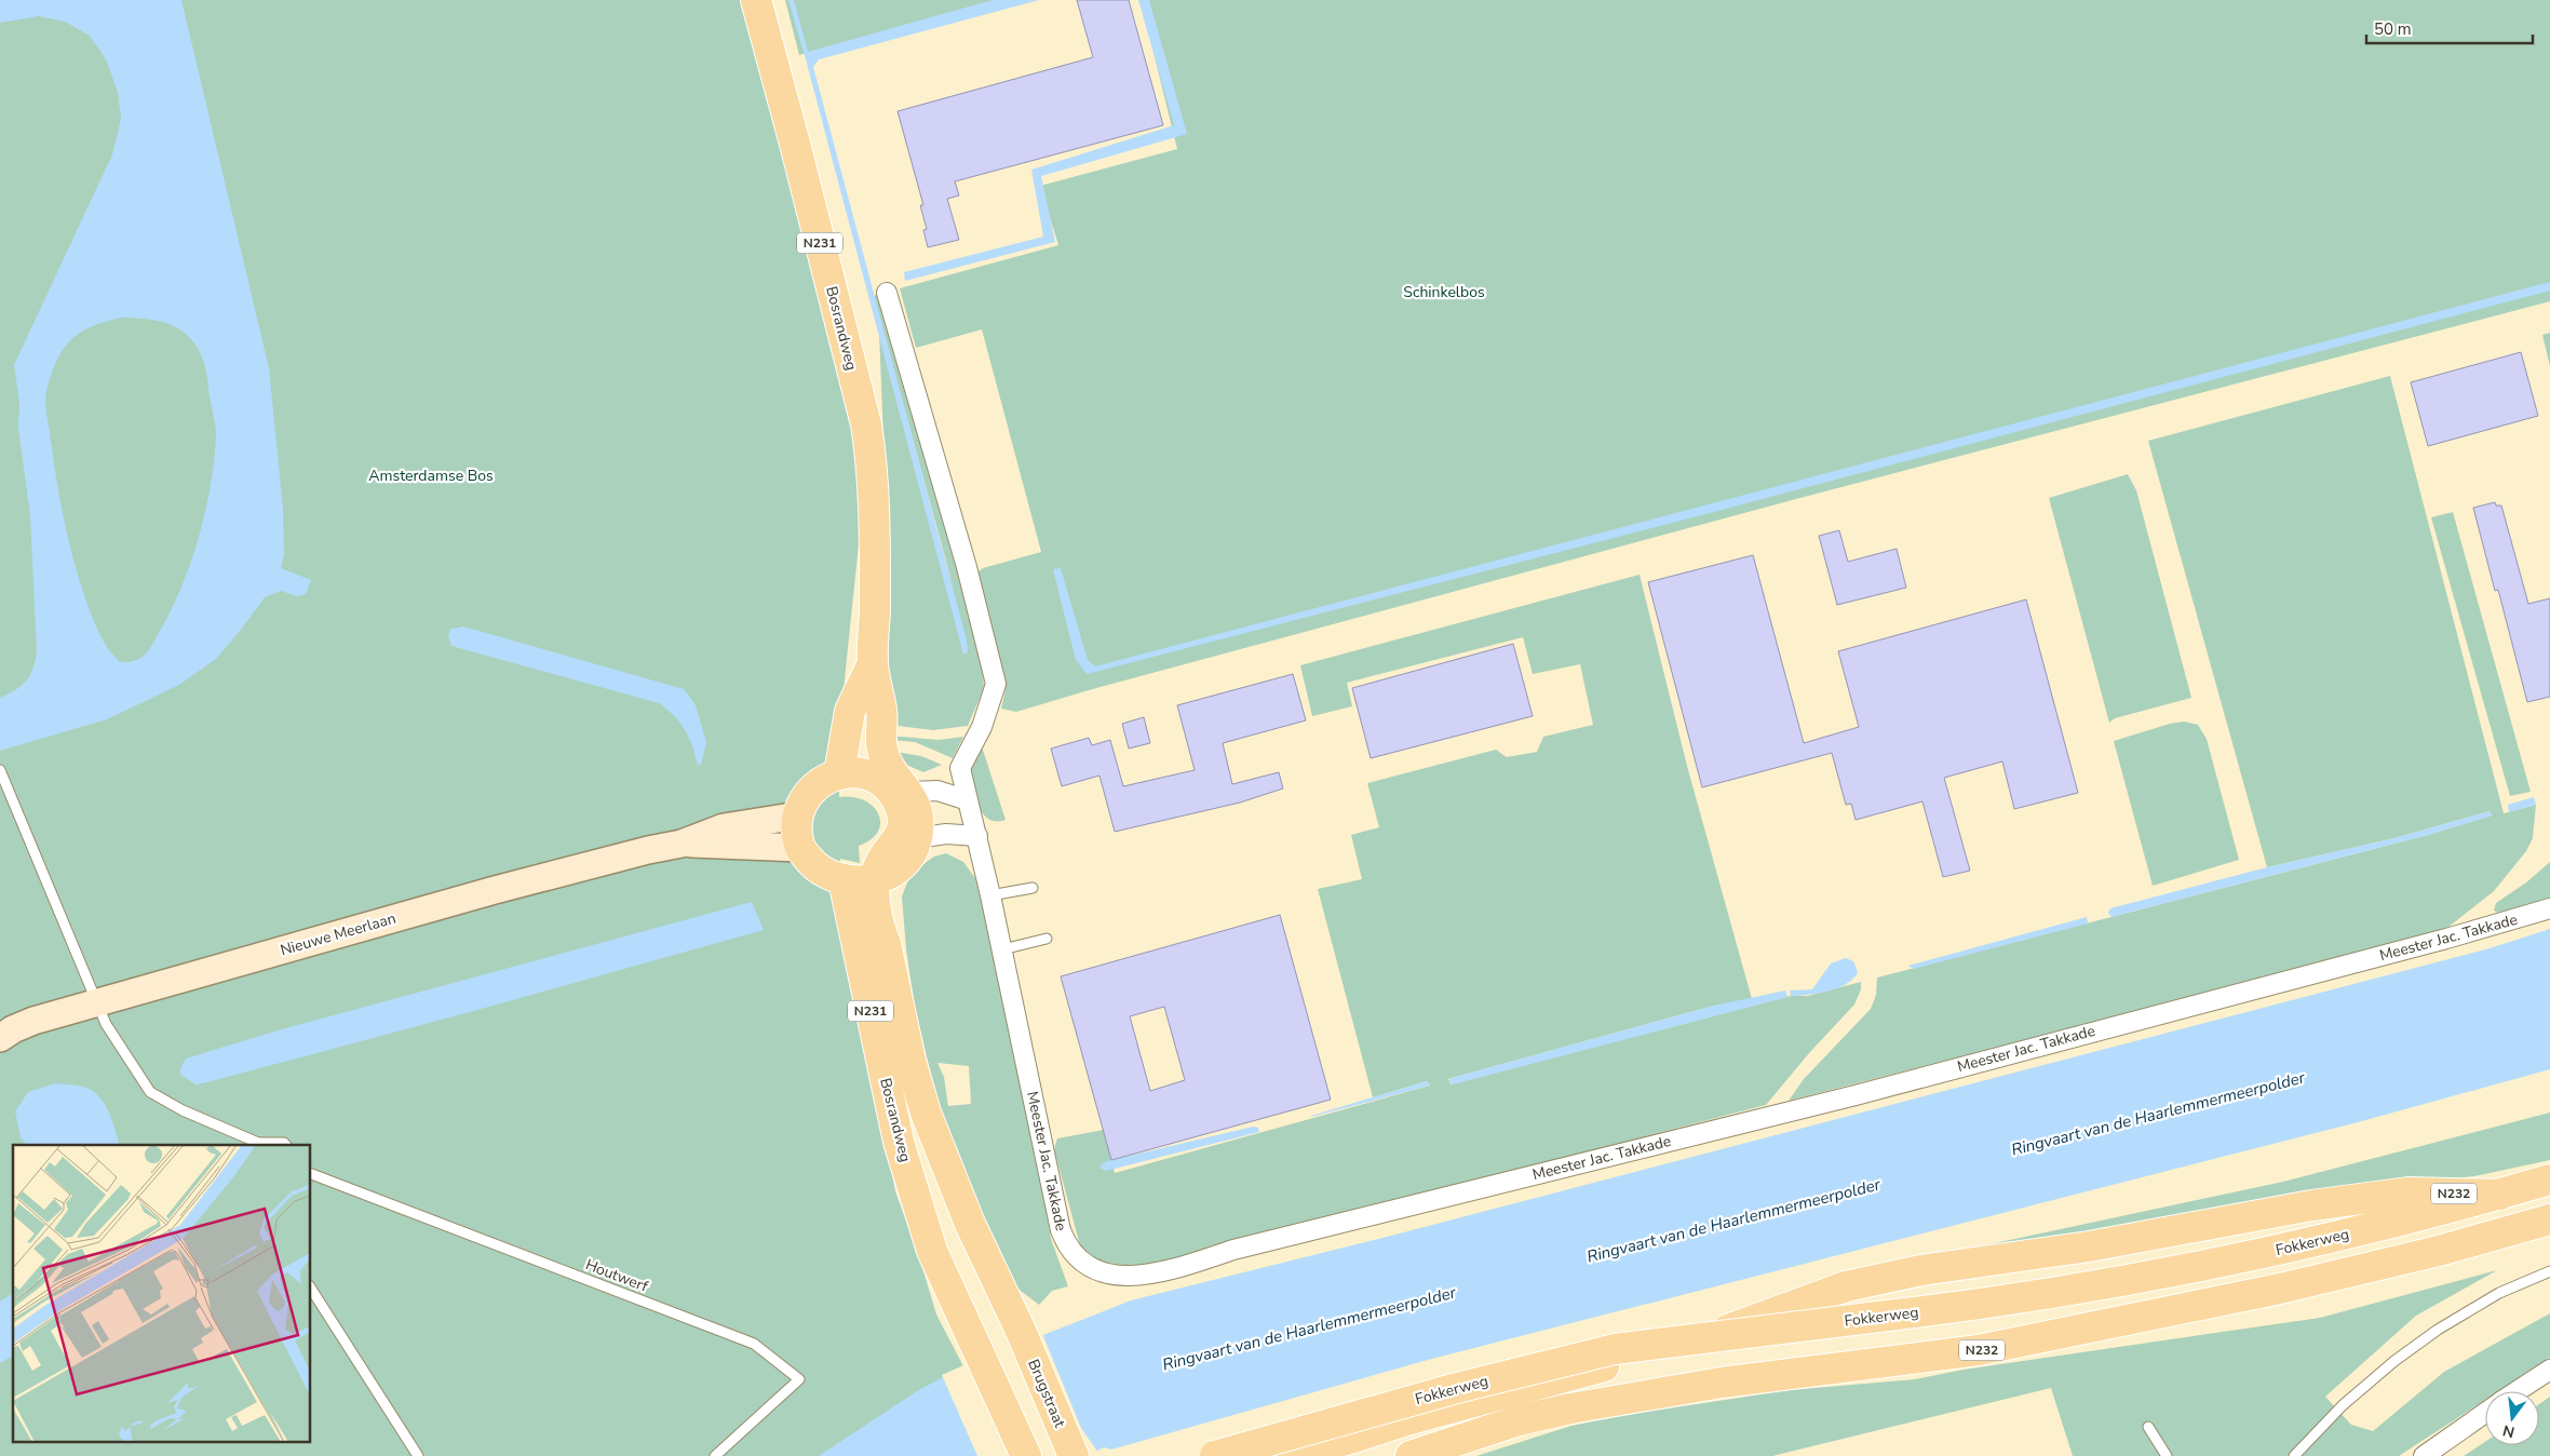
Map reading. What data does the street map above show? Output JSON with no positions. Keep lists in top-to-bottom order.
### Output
{
  "streets": {
    "main road": [
      "N231",
      "Bosrandweg",
      "N232",
      "Fokkerweg",
      "Brugstraat"
    ],
    "street": ["Nieuwe Meerlaan", "Meester Jac. Takkade"],
    "lane": ["Houtwerf"]
  },
  "crossings": [
    ["N231", "Bosrandweg"],
    ["N231", "Nieuwe Meerlaan"],
    ["Bosrandweg", "Nieuwe Meerlaan"],
    ["Bosrandweg", "Brugstraat"],
    ["N232", "Fokkerweg"]
  ],
  "water": ["Ringvaart van de Haarlemmermeerpolder"],
  "parks": ["Schinkelbos", "Amsterdamse Bos"],
  "scale_bar": "50 m",
  "north": "bottom"
}
